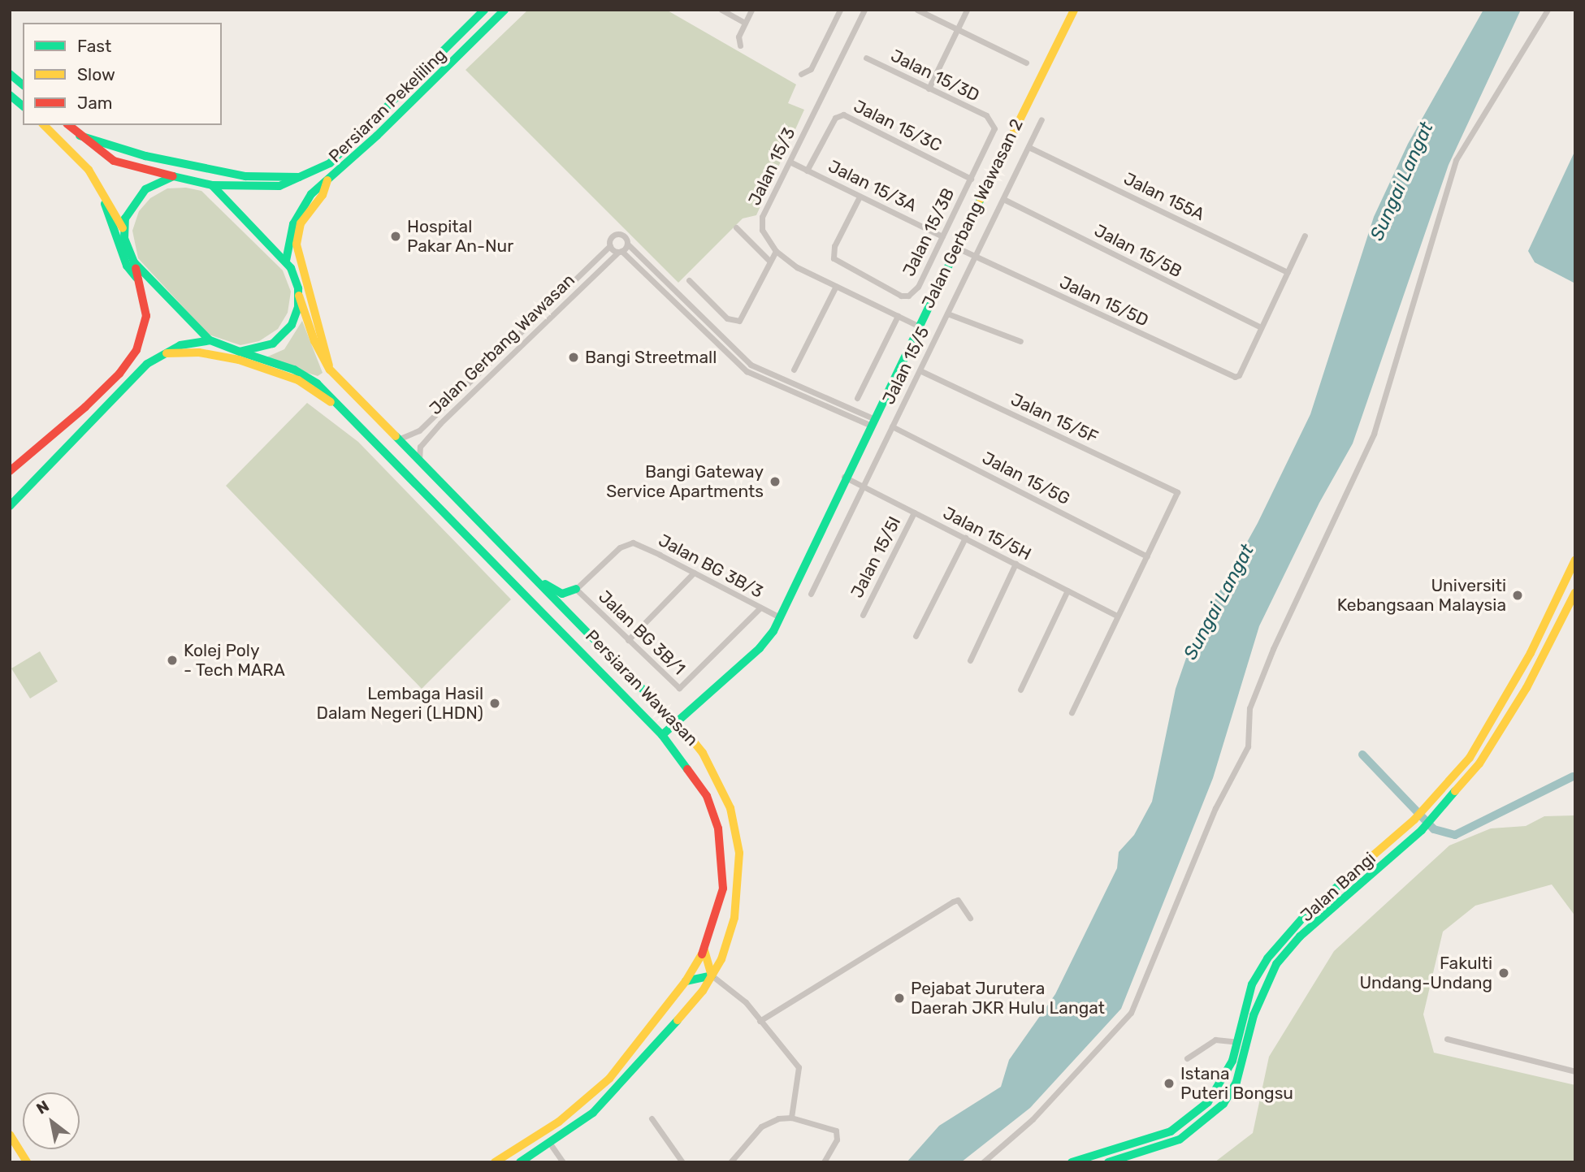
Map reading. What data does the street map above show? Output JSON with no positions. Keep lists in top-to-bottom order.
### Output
{
  "streets": {
    "main road": [
      "Persiaran Pekeliling",
      "Jalan Gerbang Wawasan 2",
      "Persiaran Wawasan",
      "Jalan Bangi"
    ],
    "street": [
      "Jalan 15/3D",
      "Jalan 15/3C",
      "Jalan 15/3",
      "Jalan 15/3A",
      "Jalan 155A",
      "Jalan 15/3B",
      "Jalan 15/5B",
      "Jalan 15/5D",
      "Jalan Gerbang Wawasan",
      "Jalan 15/5",
      "Jalan 15/5F",
      "Jalan 15/5G",
      "Jalan 15/5H",
      "Jalan 15/5I",
      "Jalan BG 3B/3",
      "Jalan BG 3B/1"
    ]
  },
  "crossings": [
    ["Jalan 15/3D", "Jalan 15/3B"],
    ["Persiaran Pekeliling", "Persiaran Wawasan"],
    ["Jalan 15/3C", "Jalan 15/3A"],
    ["Jalan 15/3C", "Jalan 15/3B"],
    ["Jalan 15/3", "Jalan 15/3A"],
    ["Jalan 15/3", "Jalan Gerbang Wawasan 2"],
    ["Jalan 15/3A", "Jalan 15/3B"],
    ["Jalan 155A", "Jalan 15/5"],
    ["Jalan Gerbang Wawasan 2", "Jalan 15/5D"],
    ["Jalan Gerbang Wawasan 2", "Jalan 15/5H"],
    ["Jalan Gerbang Wawasan 2", "Jalan BG 3B/3"],
    ["Jalan Gerbang Wawasan 2", "Persiaran Wawasan"],
    ["Jalan 15/5B", "Jalan 15/5D"],
    ["Jalan 15/5B", "Jalan 15/5"],
    ["Jalan 15/5D", "Jalan 15/5"],
    ["Jalan Gerbang Wawasan", "Persiaran Wawasan"],
    ["Jalan 15/5", "Jalan 15/5F"],
    ["Jalan 15/5", "Jalan 15/5G"],
    ["Jalan 15/5", "Jalan 15/5H"],
    ["Jalan 15/5F", "Jalan 15/5G"],
    ["Jalan 15/5H", "Jalan 15/5I"],
    ["Jalan BG 3B/3", "Jalan BG 3B/1"]
  ],
  "water": ["Sungai Langat"],
  "places": [
    "Hospital Pakar An-Nur",
    "Bangi Streetmall",
    "Bangi Gateway Service Apartments",
    "Universiti Kebangsaan Malaysia",
    "Kolej Poly - Tech MARA",
    "Lembaga Hasil Dalam Negeri (LHDN)",
    "Fakulti Undang-Undang",
    "Pejabat Jurutera Daerah JKR Hulu Langat",
    "Istana Puteri Bongsu"
  ],
  "legend": ["Fast", "Slow", "Jam"],
  "north": "top left"
}
